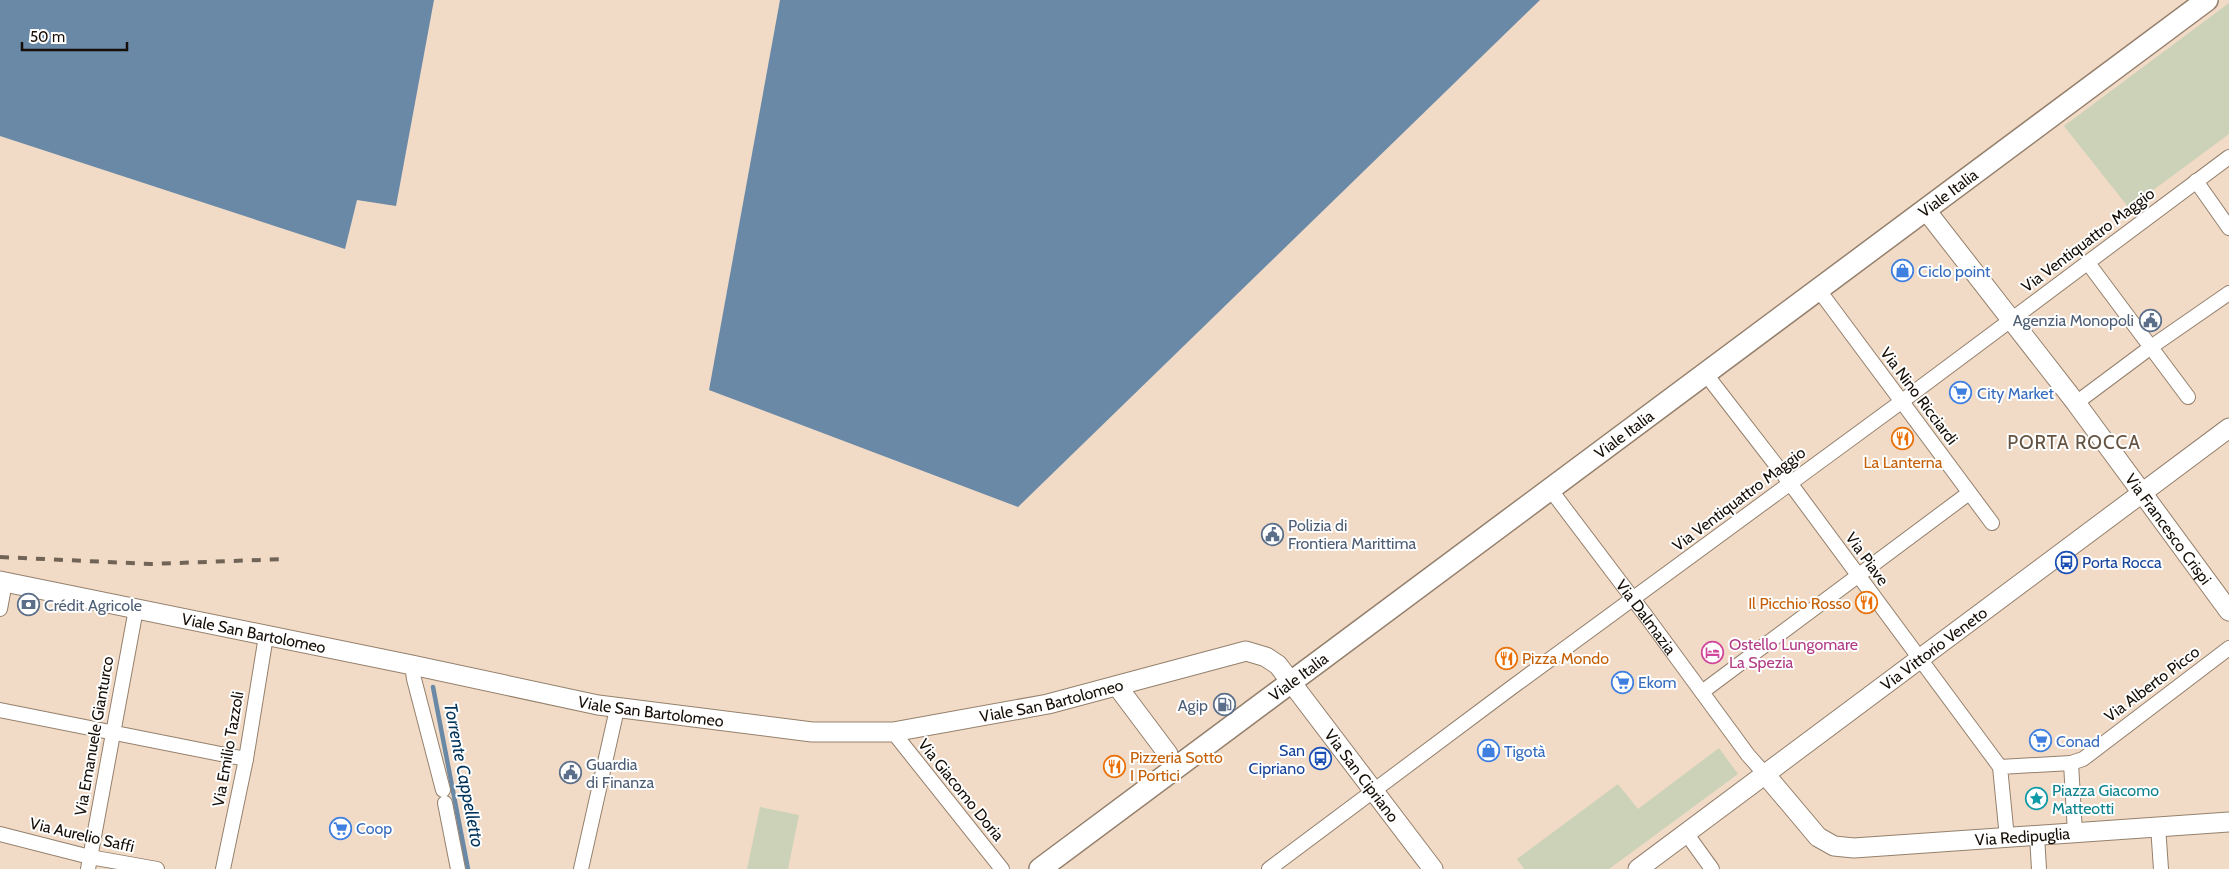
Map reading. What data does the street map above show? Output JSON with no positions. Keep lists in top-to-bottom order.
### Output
{
  "streets": {
    "main road": ["Viale Italia"],
    "street": [
      "Via Ventiquattro Maggio",
      "Via Nino Ricciardi",
      "Via Francesco Crispi",
      "Via Piave",
      "Via Dalmazia",
      "Viale San Bartolomeo",
      "Via Vittorio Veneto",
      "Via Alberto Picco",
      "Via Emanuele Gianturco",
      "Via Emilio Tazzoli",
      "Via San Cipriano",
      "Via Giacomo Doria",
      "Via Aurelio Saffi",
      "Via Redipuglia"
    ]
  },
  "crossings": [
    ["Viale Italia", "Via Nino Ricciardi"],
    ["Viale Italia", "Via Francesco Crispi"],
    ["Viale Italia", "Via Piave"],
    ["Viale Italia", "Via Dalmazia"],
    ["Viale Italia", "Viale San Bartolomeo"],
    ["Viale Italia", "Via San Cipriano"],
    ["Via Ventiquattro Maggio", "Via Nino Ricciardi"],
    ["Via Ventiquattro Maggio", "Via Francesco Crispi"],
    ["Via Ventiquattro Maggio", "Via Piave"],
    ["Via Ventiquattro Maggio", "Via Dalmazia"],
    ["Via Ventiquattro Maggio", "Via San Cipriano"],
    ["Via Francesco Crispi", "Via Vittorio Veneto"],
    ["Via Piave", "Via Vittorio Veneto"],
    ["Via Dalmazia", "Via Vittorio Veneto"],
    ["Via Dalmazia", "Via Redipuglia"],
    ["Viale San Bartolomeo", "Via Emanuele Gianturco"],
    ["Viale San Bartolomeo", "Via Emilio Tazzoli"],
    ["Viale San Bartolomeo", "Via San Cipriano"],
    ["Viale San Bartolomeo", "Via Giacomo Doria"],
    ["Via Emanuele Gianturco", "Via Aurelio Saffi"]
  ],
  "districts": ["PORTA ROCCA"],
  "water": ["Torrente Cappelletto"],
  "places": {
    "shop": ["Ciclo point", "Tigotà"],
    "public building": ["Agenzia Monopoli", "Polizia di Frontiera Marittima", "Guardia di Finanza"],
    "supermarket": [
      "City Market",
      "Ekom",
      "Conad",
      "Coop"
    ],
    "restaurant": [
      "La Lanterna",
      "Il Picchio Rosso",
      "Pizza Mondo",
      "Pizzeria Sotto I Portici"
    ],
    "bus stop": ["Porta Rocca", "San Cipriano"],
    "bank": ["Crédit Agricole"],
    "hotel": ["Ostello Lungomare La Spezia"],
    "fuel station": ["Agip"],
    "place": ["Piazza Giacomo Matteotti"]
  },
  "scale_bar": "50 m"
}
